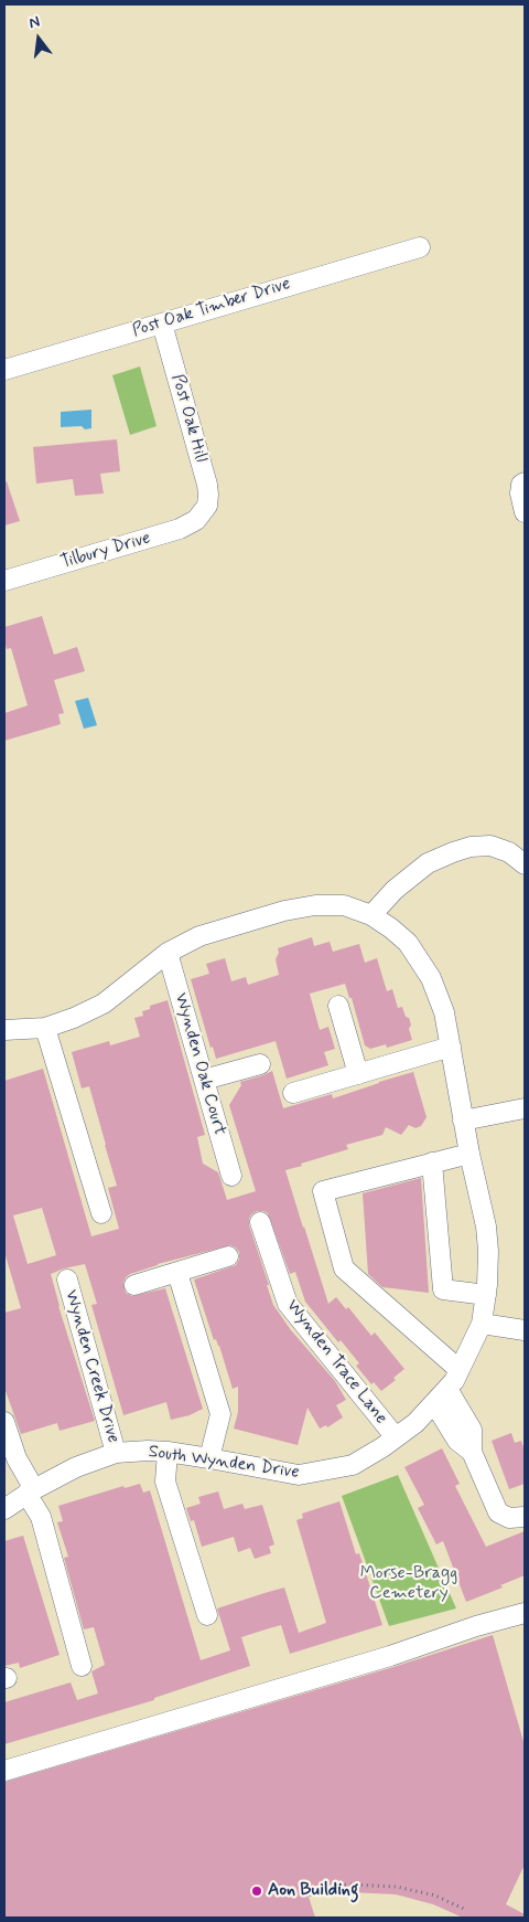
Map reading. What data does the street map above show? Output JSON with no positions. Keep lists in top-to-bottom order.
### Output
{
  "streets": {
    "street": [
      "Post Oak Timber Drive",
      "Post Oak Hill",
      "Tilbury Drive",
      "Wynden Oak Court",
      "Wynden Trace Lane",
      "Wynden Creek Drive",
      "South Wynden Drive"
    ]
  },
  "crossings": [
    ["Post Oak Timber Drive", "Post Oak Hill"],
    ["Post Oak Hill", "Tilbury Drive"],
    ["Wynden Oak Court", "South Wynden Drive"],
    ["Wynden Trace Lane", "South Wynden Drive"],
    ["Wynden Creek Drive", "South Wynden Drive"]
  ],
  "parks": ["Morse-Bragg Cemetery"],
  "places": ["Aon Building"],
  "north": "top"
}
